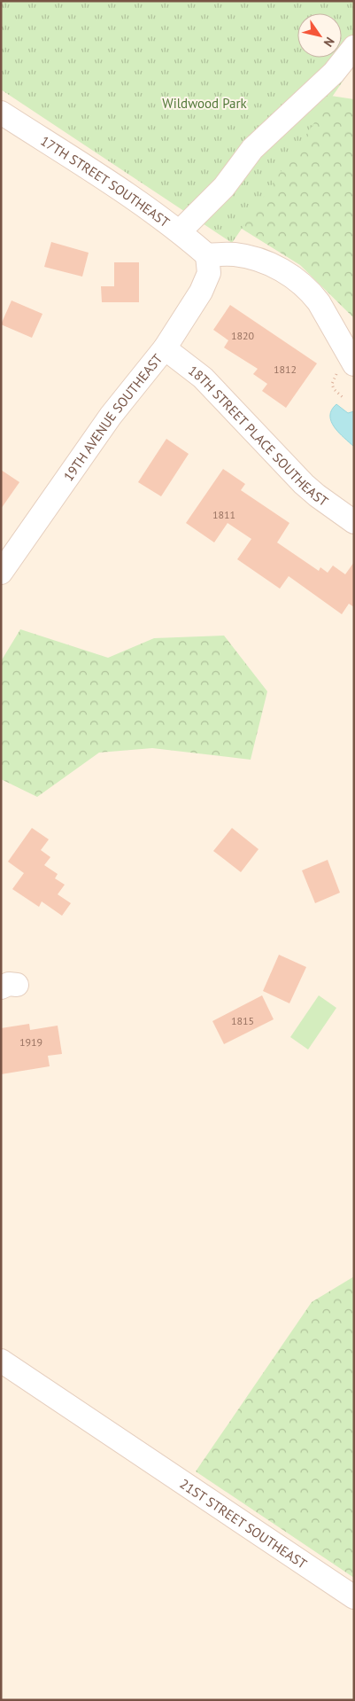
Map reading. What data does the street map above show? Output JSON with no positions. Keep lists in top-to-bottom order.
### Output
{
  "streets": {
    "street": [
      "17TH STREET SOUTHEAST",
      "19TH AVENUE SOUTHEAST",
      "18TH STREET PLACE SOUTHEAST",
      "21ST STREET SOUTHEAST"
    ]
  },
  "crossings": [
    ["17TH STREET SOUTHEAST", "19TH AVENUE SOUTHEAST"],
    ["19TH AVENUE SOUTHEAST", "18TH STREET PLACE SOUTHEAST"]
  ],
  "parks": ["Wildwood Park"],
  "house_numbers": [
    "1820",
    "1812",
    "1811",
    "1815",
    "1919"
  ],
  "north": "bottom right"
}
